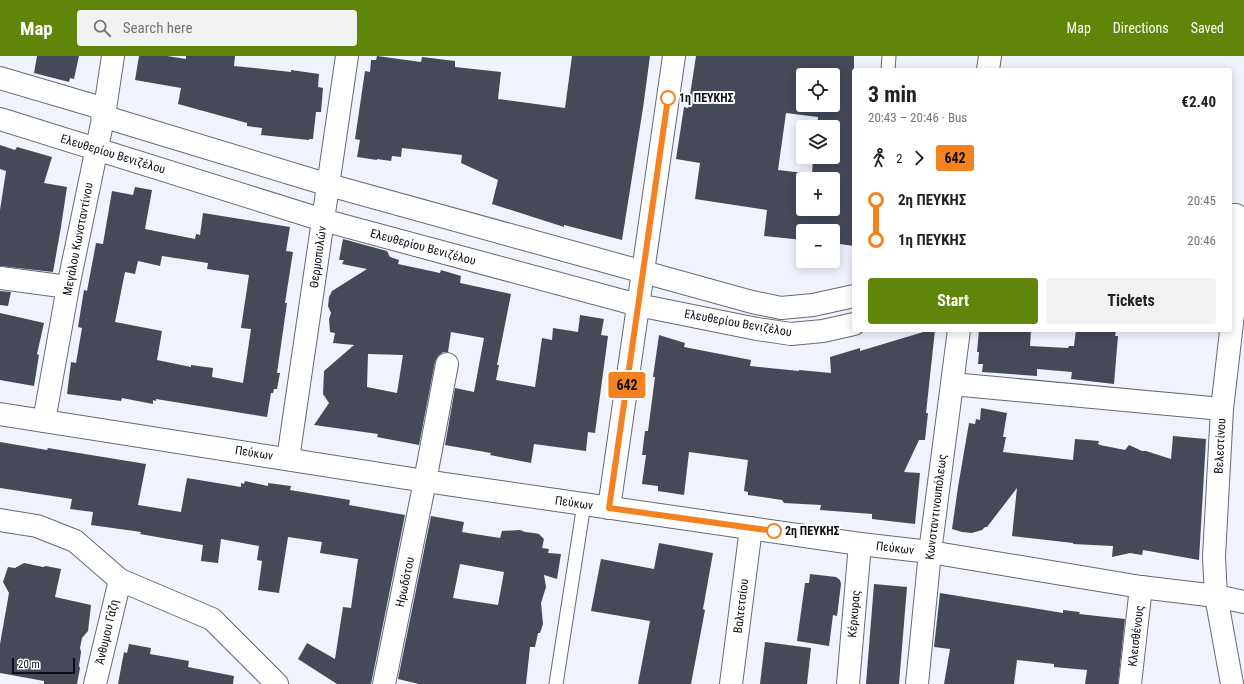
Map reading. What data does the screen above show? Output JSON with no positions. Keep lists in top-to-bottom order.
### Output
{
  "streets": {
    "street": [
      "Ελευθερίου Βενιζέλου",
      "Μεγάλου Κωνσταντίνου",
      "Θερμοπυλών",
      "Βελεστίνου",
      "Πεύκων",
      "Κωνσταντινουπόλεως",
      "Ηρωδότου",
      "Βαλτετσίου",
      "Κέρκυρας",
      "Άνθυμου Γάζη",
      "Κλεισθένους"
    ]
  },
  "crossings": [
    ["Ελευθερίου Βενιζέλου", "Μεγάλου Κωνσταντίνου"],
    ["Ελευθερίου Βενιζέλου", "Θερμοπυλών"],
    ["Μεγάλου Κωνσταντίνου", "Πεύκων"],
    ["Θερμοπυλών", "Πεύκων"],
    ["Βελεστίνου", "Πεύκων"],
    ["Πεύκων", "Κωνσταντινουπόλεως"],
    ["Πεύκων", "Ηρωδότου"],
    ["Πεύκων", "Βαλτετσίου"],
    ["Πεύκων", "Κέρκυρας"],
    ["Πεύκων", "Κλεισθένους"]
  ],
  "places": ["1η ΠΕΥΚΗΣ", "2η ΠΕΥΚΗΣ"],
  "lines": ["bus line 642"],
  "scale_bar": "20 m",
  "page": {
    "header": "Map",
    "search": "Search here",
    "nav": ["Map", "Directions", "Saved"],
    "on_map": "642",
    "map_buttons": ["+", "−"],
    "heading": ["3 min", "20:43 – 20:46 · Bus", "€2.40"],
    "legs": ["2", "642"],
    "list": [
      {
        "name": "2η ΠΕΥΚΗΣ",
        "value": "20:45"
      },
      {
        "name": "1η ΠΕΥΚΗΣ",
        "value": "20:46"
      }
    ],
    "buttons": ["Start", "Tickets"],
    "scale": "20 m"
  }
}
